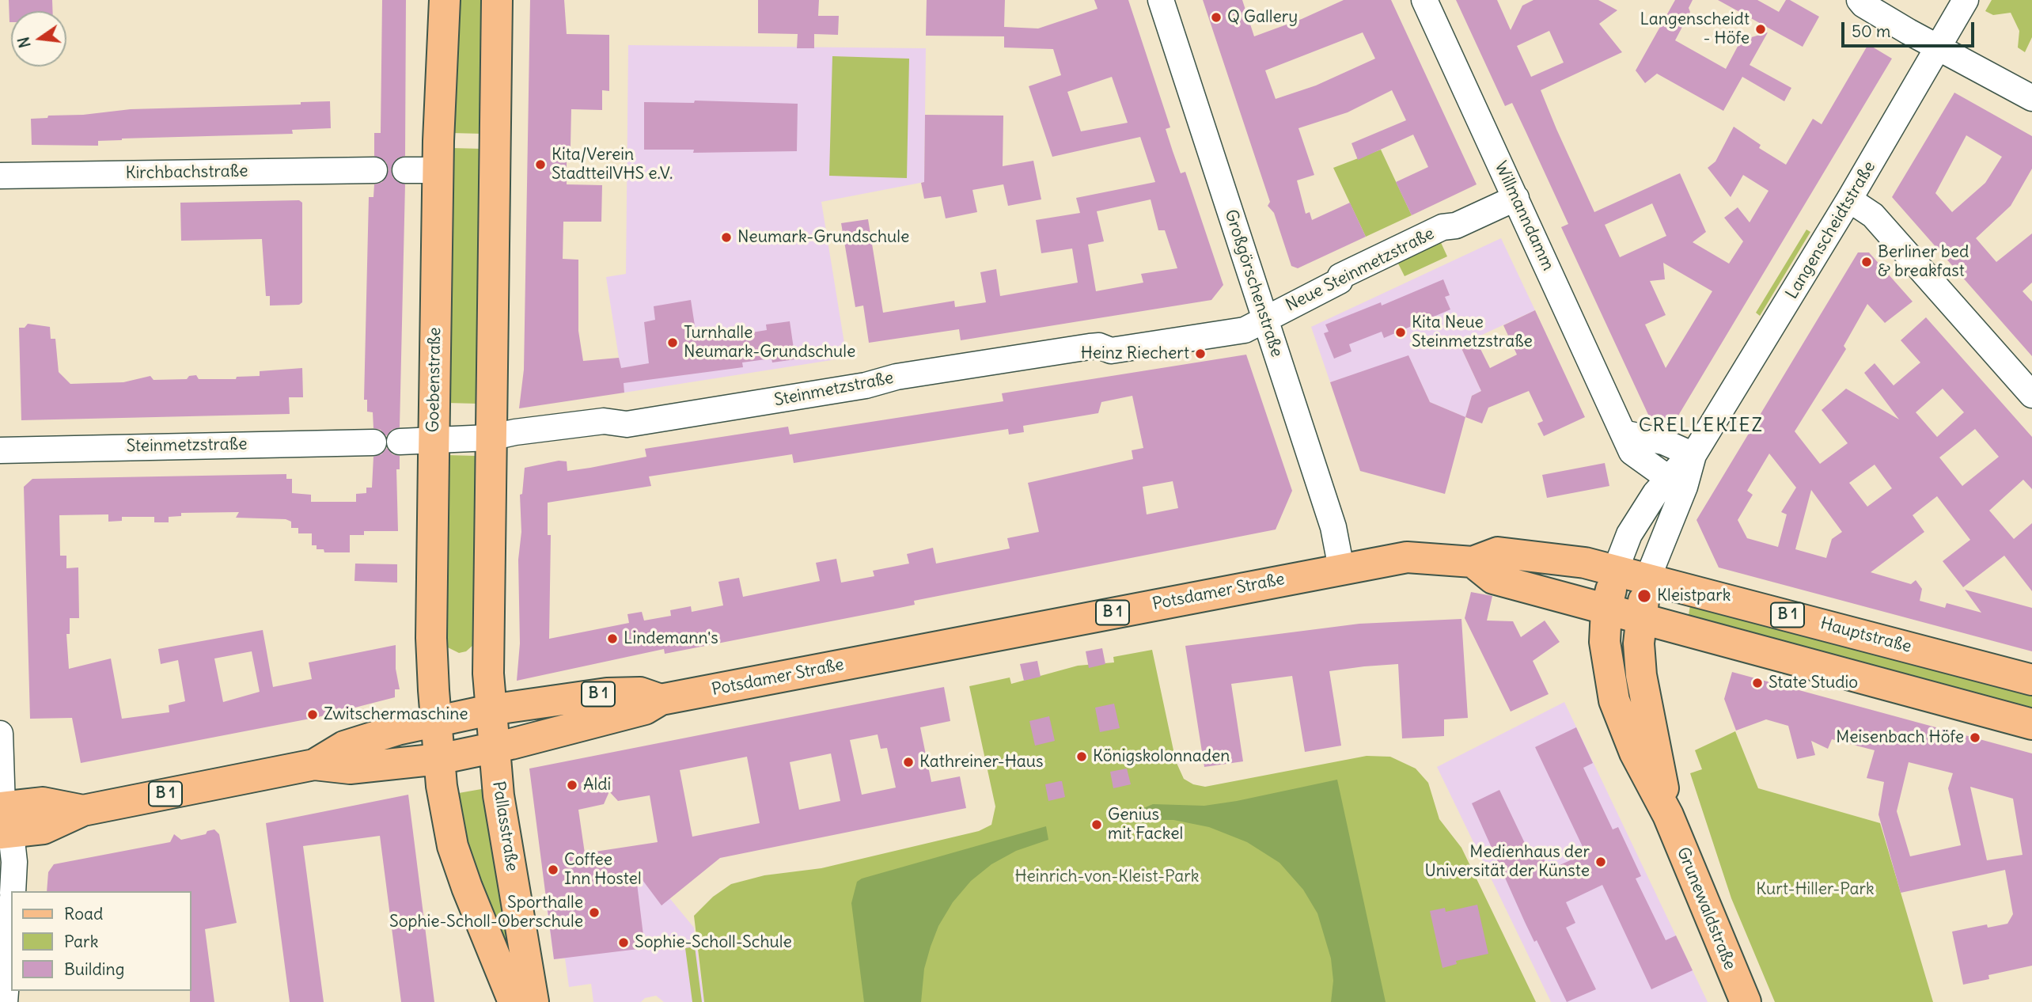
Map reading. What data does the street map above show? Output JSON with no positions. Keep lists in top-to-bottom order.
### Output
{
  "streets": {
    "main road": [
      "Goebenstraße",
      "Potsdamer Straße",
      "B 1",
      "Hauptstraße",
      "Pallasstraße",
      "Grunewaldstraße"
    ],
    "street": [
      "Kirchbachstraße",
      "Willmanndamm",
      "Langenscheidtstraße",
      "Neue Steinmetzstraße",
      "Großgörschenstraße",
      "Steinmetzstraße"
    ]
  },
  "crossings": [
    ["Willmanndamm", "Langenscheidtstraße"],
    ["Willmanndamm", "Neue Steinmetzstraße"],
    ["Langenscheidtstraße", "Hauptstraße"],
    ["Langenscheidtstraße", "Grunewaldstraße"],
    ["Neue Steinmetzstraße", "Großgörschenstraße"],
    ["Neue Steinmetzstraße", "Steinmetzstraße"],
    ["Großgörschenstraße", "Steinmetzstraße"],
    ["Großgörschenstraße", "Potsdamer Straße"],
    ["Goebenstraße", "Steinmetzstraße"],
    ["Goebenstraße", "Potsdamer Straße"],
    ["Potsdamer Straße", "Hauptstraße"],
    ["Potsdamer Straße", "Pallasstraße"],
    ["Hauptstraße", "Grunewaldstraße"]
  ],
  "districts": ["CRELLEKIEZ"],
  "parks": ["Heinrich-von-Kleist-Park", "Kurt-Hiller-Park"],
  "places": [
    "Q Gallery",
    "Langenscheidt - Höfe",
    "Kita/Verein StadtteilVHS e.V.",
    "Neumark-Grundschule",
    "Berliner bed & breakfast",
    "Kita Neue Steinmetzstraße",
    "Turnhalle Neumark-Grundschule",
    "Heinz Riechert",
    "Kleistpark",
    "Lindemann's",
    "State Studio",
    "Zwitschermaschine",
    "Meisenbach Höfe",
    "Königskolonnaden",
    "Kathreiner-Haus",
    "Aldi",
    "Genius mit Fackel",
    "Medienhaus der Universität der Künste",
    "Coffee Inn Hostel",
    "Sporthalle Sophie-Scholl-Oberschule",
    "Sophie-Scholl-Schule"
  ],
  "legend": ["Road", "Park", "Building"],
  "scale_bar": "50 m",
  "north": "left"
}
